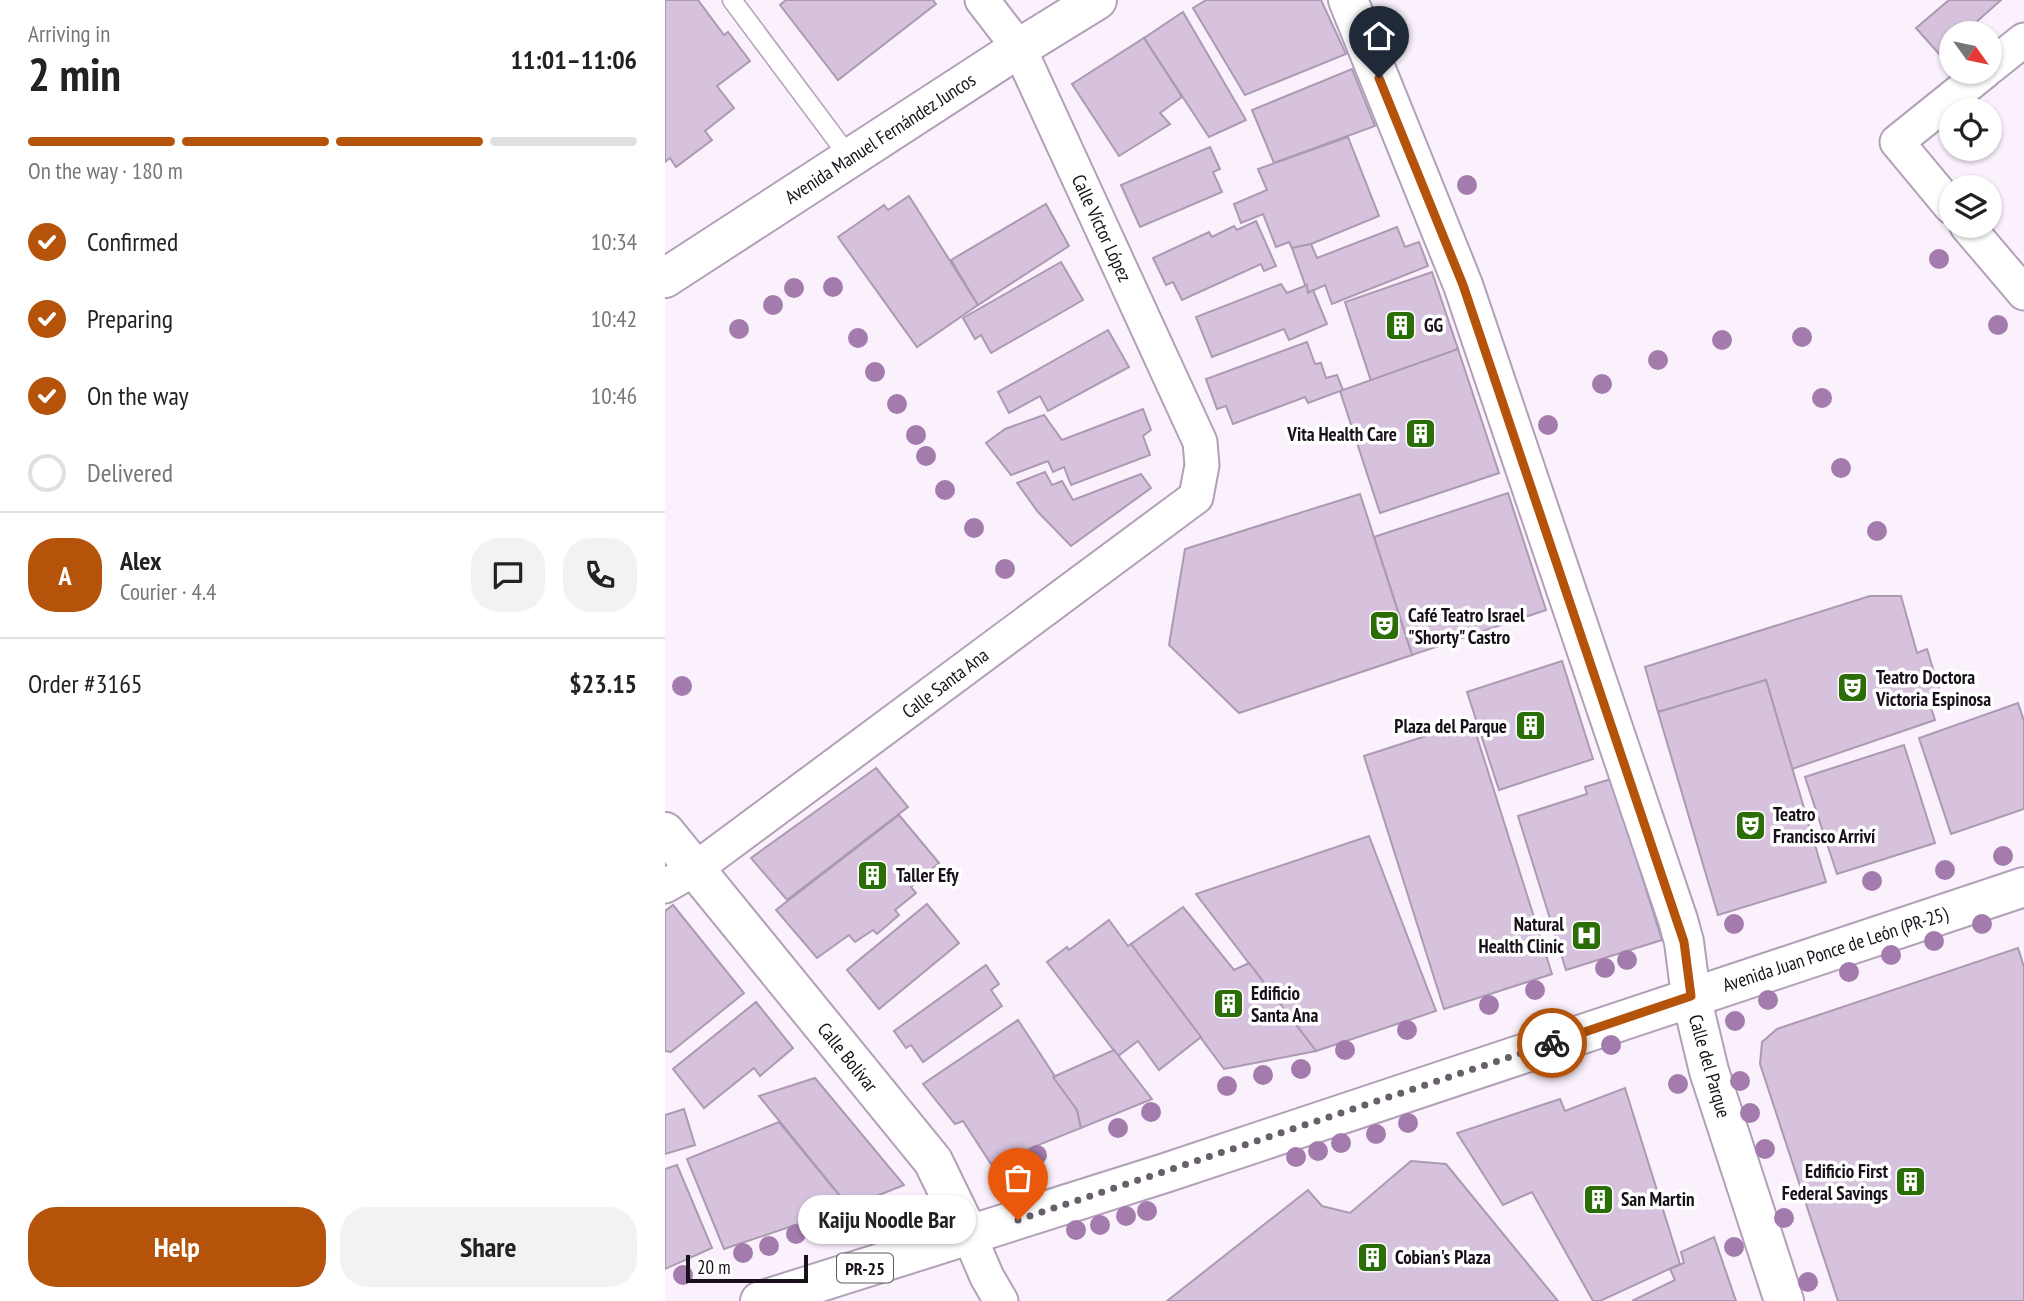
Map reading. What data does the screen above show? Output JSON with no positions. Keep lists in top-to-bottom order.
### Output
{
  "streets": {
    "street": [
      "Avenida Manuel Fernández Juncos",
      "Calle Víctor López",
      "Calle Santa Ana",
      "Avenida Juan Ponce de León (PR-25)",
      "Calle Bolívar",
      "Calle del Parque",
      "PR-25"
    ]
  },
  "crossings": [
    ["Avenida Manuel Fernández Juncos", "Calle Víctor López"],
    ["Calle Víctor López", "Calle Santa Ana"],
    ["Calle Santa Ana", "Calle Bolívar"],
    ["Avenida Juan Ponce de León (PR-25)", "Calle Bolívar"],
    ["Avenida Juan Ponce de León (PR-25)", "Calle del Parque"],
    ["Avenida Juan Ponce de León (PR-25)", "PR-25"],
    ["Calle Bolívar", "PR-25"]
  ],
  "places": {
    "building": [
      "GG",
      "Vita Health Care",
      "Plaza del Parque",
      "Taller Efy",
      "Edificio Santa Ana",
      "Edificio First Federal Savings",
      "San Martin",
      "Cobian's Plaza"
    ],
    "theatre": ["Café Teatro Israel \"Shorty\" Castro", "Teatro Doctora Victoria Espinosa", "Teatro Francisco Arriví"],
    "hospital": ["Natural Health Clinic"],
    "other": ["Kaiju Noodle Bar"]
  },
  "scale_bar": "20 m",
  "north": "bottom right",
  "page": {
    "heading": ["2 min", "Arriving in", "11:01–11:06"],
    "panel": [
      "Alex",
      "Courier · 4.4",
      "Order #3165",
      "$23.15"
    ],
    "bar": "On the way · 180 m",
    "list": [
      ["Confirmed", "10:34"],
      ["Preparing", "10:42"],
      ["On the way", "10:46"],
      "Delivered"
    ],
    "round": "A",
    "buttons": ["Help", "Share"],
    "bubble": "Kaiju Noodle Bar",
    "scale": "20 m"
  }
}
